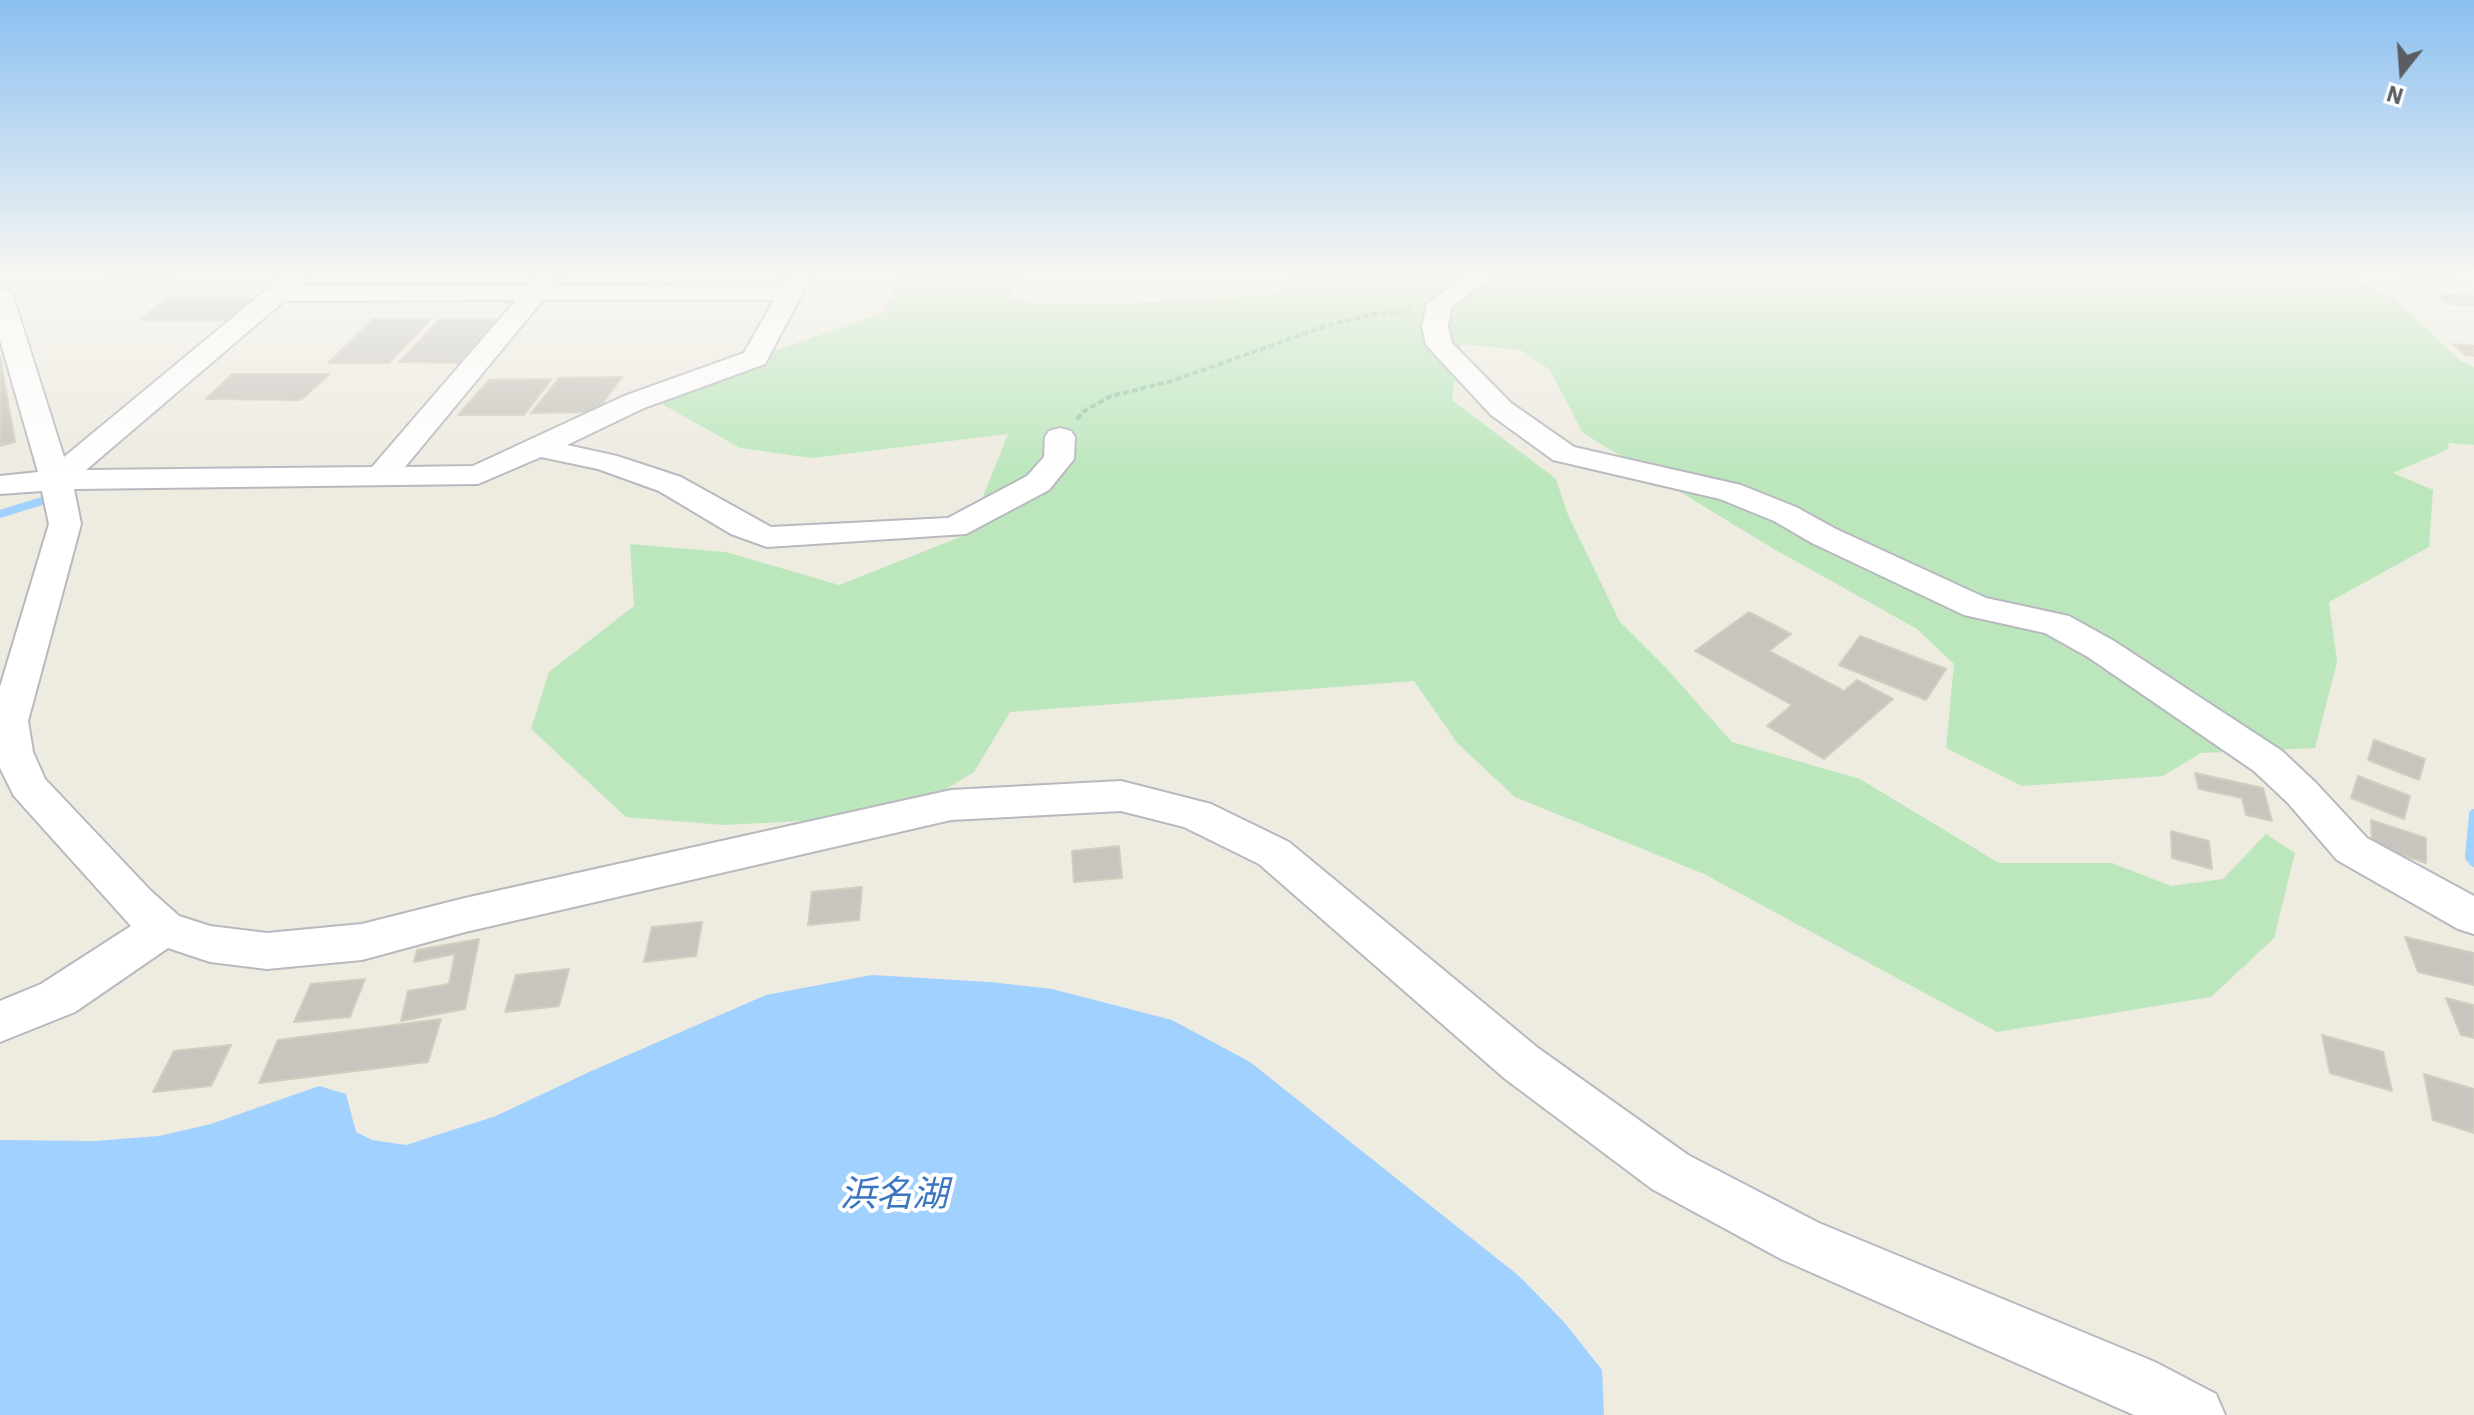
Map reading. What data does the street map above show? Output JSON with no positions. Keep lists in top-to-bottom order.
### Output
{
  "water": ["浜名湖"],
  "north": "bottom"
}
